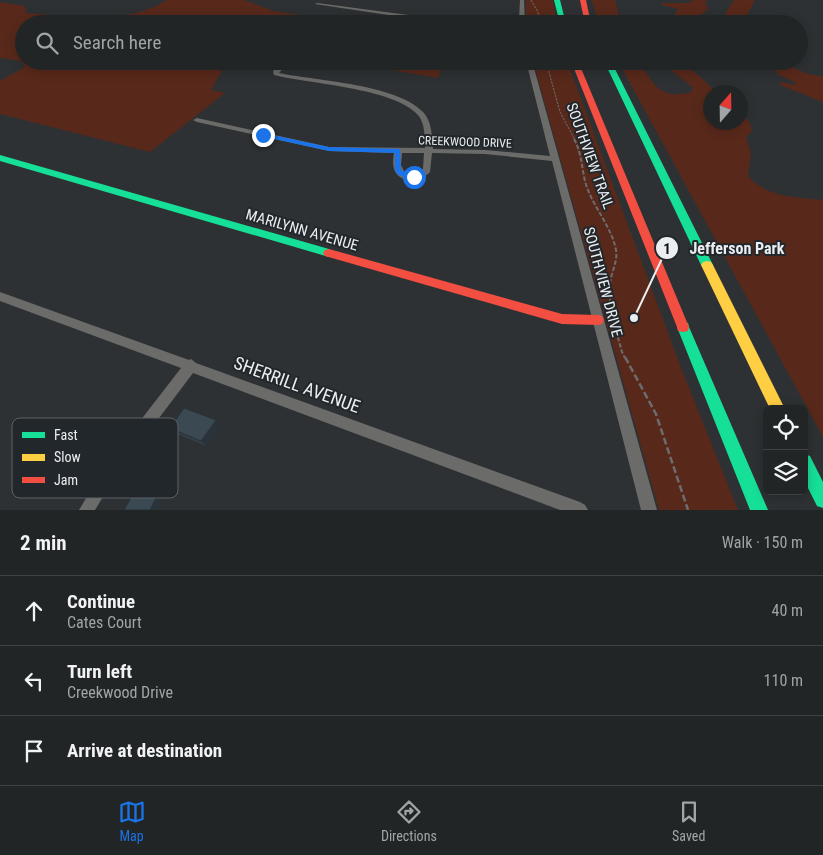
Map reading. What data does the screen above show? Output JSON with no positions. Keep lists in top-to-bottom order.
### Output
{
  "streets": {
    "main road": ["MARILYNN AVENUE"],
    "street": ["CREEKWOOD DRIVE", "SOUTHVIEW DRIVE", "SHERRILL AVENUE"],
    "path": ["SOUTHVIEW TRAIL"]
  },
  "crossings": [
    ["CREEKWOOD DRIVE", "SOUTHVIEW DRIVE"],
    ["MARILYNN AVENUE", "SOUTHVIEW DRIVE"]
  ],
  "places": ["Jefferson Park"],
  "legend": ["Fast", "Slow", "Jam"],
  "north": "top",
  "page": {
    "search": "Search here",
    "heading": ["2 min", "Walk · 150 m"],
    "list": [
      ["Continue", "Cates Court", "40 m"],
      ["Turn left", "Creekwood Drive", "110 m"],
      "Arrive at destination"
    ],
    "nav": ["Map", "Directions", "Saved"]
  }
}
